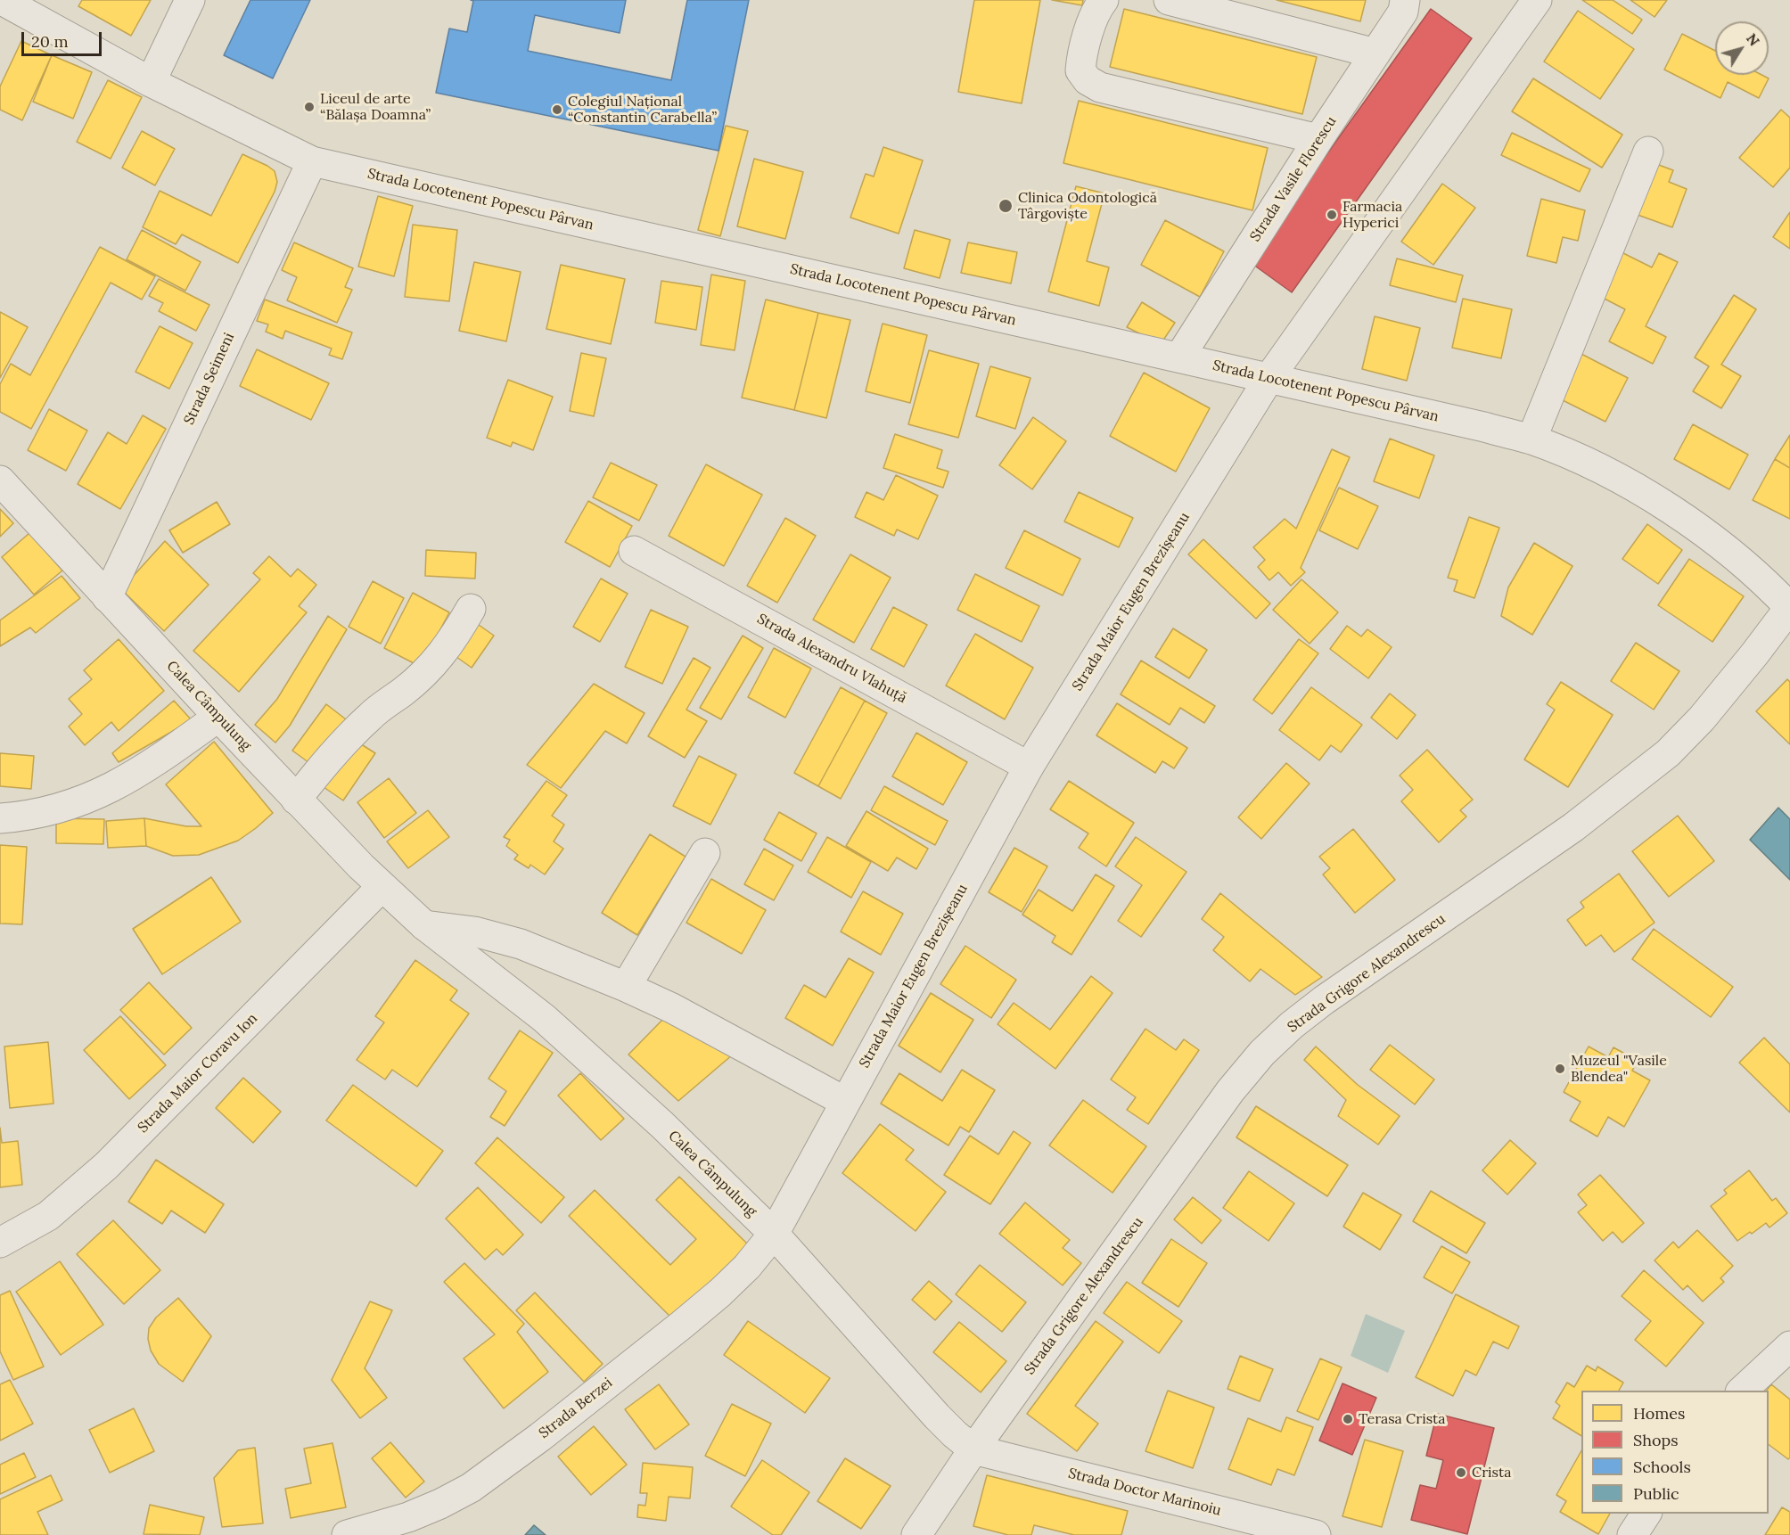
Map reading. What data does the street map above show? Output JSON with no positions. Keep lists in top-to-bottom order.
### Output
{
  "streets": {
    "street": [
      "Strada Vasile Florescu",
      "Strada Locotenent Popescu Pârvan",
      "Strada Seimeni",
      "Strada Maior Eugen Brezișeanu",
      "Strada Alexandru Vlahuță",
      "Calea Câmpulung",
      "Strada Grigore Alexandrescu",
      "Strada Maior Coravu Ion",
      "Strada Berzei",
      "Strada Doctor Marinoiu"
    ]
  },
  "crossings": [
    ["Strada Vasile Florescu", "Strada Locotenent Popescu Pârvan"],
    ["Strada Locotenent Popescu Pârvan", "Strada Seimeni"],
    ["Strada Locotenent Popescu Pârvan", "Strada Maior Eugen Brezișeanu"],
    ["Strada Locotenent Popescu Pârvan", "Strada Grigore Alexandrescu"],
    ["Strada Seimeni", "Calea Câmpulung"],
    ["Strada Maior Eugen Brezișeanu", "Strada Alexandru Vlahuță"],
    ["Strada Maior Eugen Brezișeanu", "Calea Câmpulung"],
    ["Strada Maior Eugen Brezișeanu", "Strada Berzei"],
    ["Calea Câmpulung", "Strada Grigore Alexandrescu"],
    ["Calea Câmpulung", "Strada Maior Coravu Ion"],
    ["Calea Câmpulung", "Strada Berzei"],
    ["Calea Câmpulung", "Strada Doctor Marinoiu"],
    ["Strada Grigore Alexandrescu", "Strada Doctor Marinoiu"]
  ],
  "places": [
    "Liceul de arte “Bălașa Doamna”",
    "Colegiul Național “Constantin Carabella”",
    "Clinica Odontologică Târgoviște",
    "Farmacia Hyperici",
    "Muzeul \"Vasile Blendea\"",
    "Terasa Crista",
    "Crista"
  ],
  "legend": [
    "Homes",
    "Shops",
    "Schools",
    "Public"
  ],
  "scale_bar": "20 m",
  "north": "top right"
}
